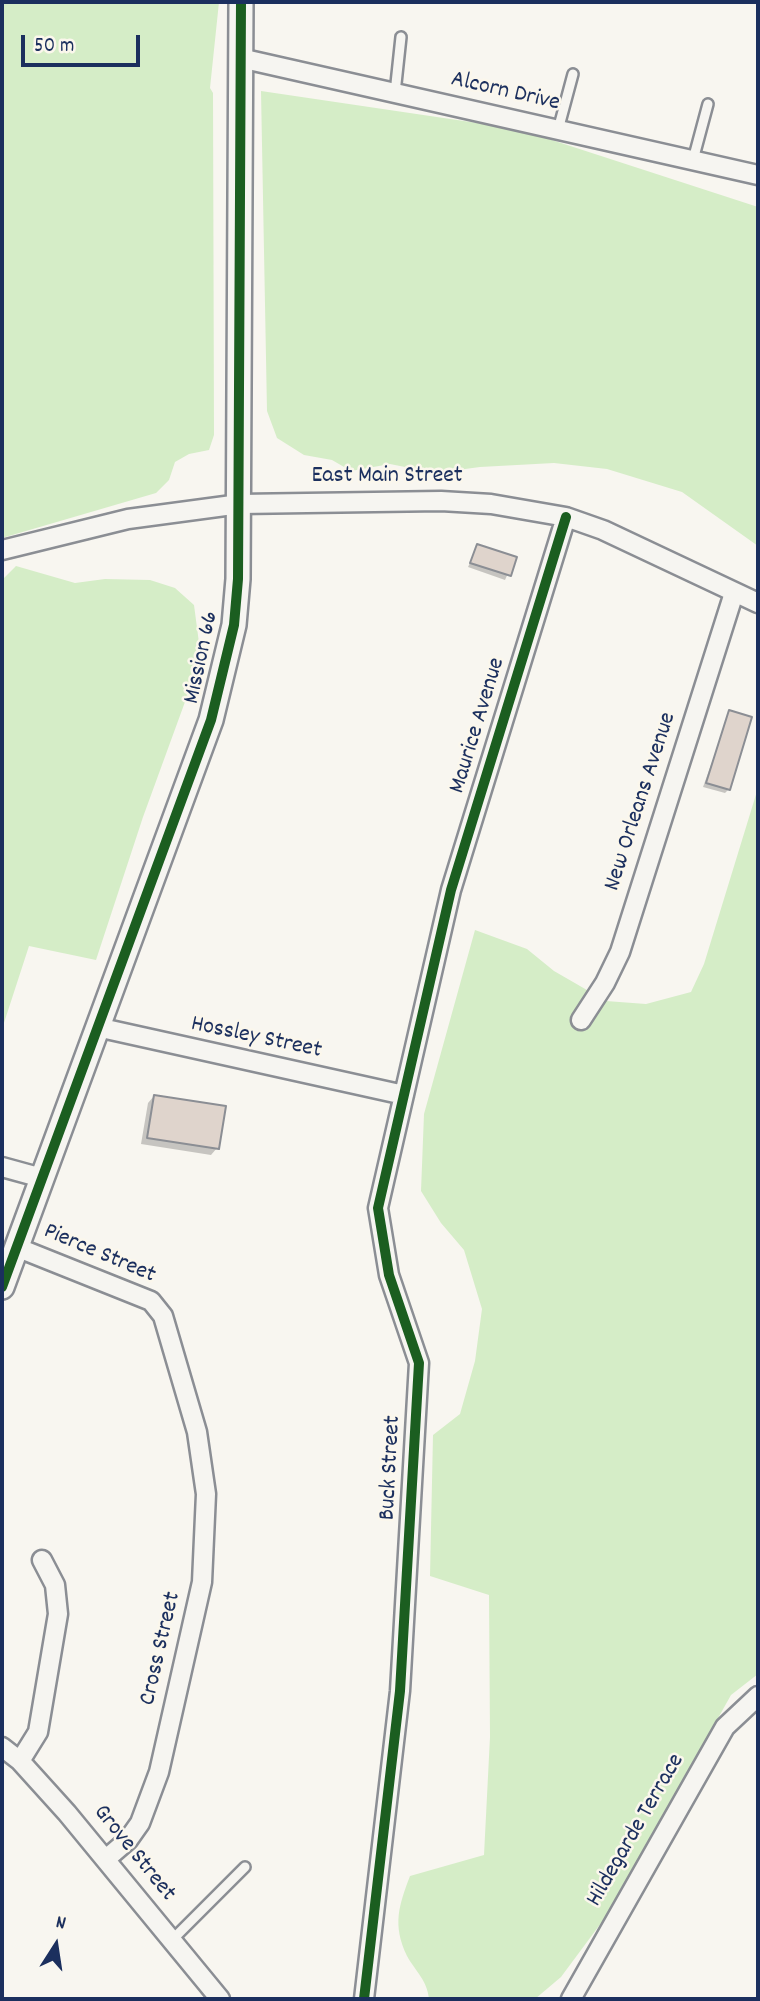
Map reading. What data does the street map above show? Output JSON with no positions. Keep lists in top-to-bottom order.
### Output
{
  "streets": {
    "street": [
      "Alcorn Drive",
      "East Main Street",
      "Mission 66",
      "Maurice Avenue",
      "New Orleans Avenue",
      "Hossley Street",
      "Pierce Street",
      "Buck Street",
      "Cross Street",
      "Hildegarde Terrace",
      "Grove Street"
    ]
  },
  "crossings": [
    ["Alcorn Drive", "Mission 66"],
    ["East Main Street", "Mission 66"],
    ["East Main Street", "Maurice Avenue"],
    ["East Main Street", "New Orleans Avenue"],
    ["Mission 66", "Hossley Street"],
    ["Mission 66", "Pierce Street"],
    ["Maurice Avenue", "Buck Street"],
    ["Hossley Street", "Buck Street"],
    ["Pierce Street", "Cross Street"],
    ["Cross Street", "Grove Street"]
  ],
  "scale_bar": "50 m",
  "north": "top"
}
